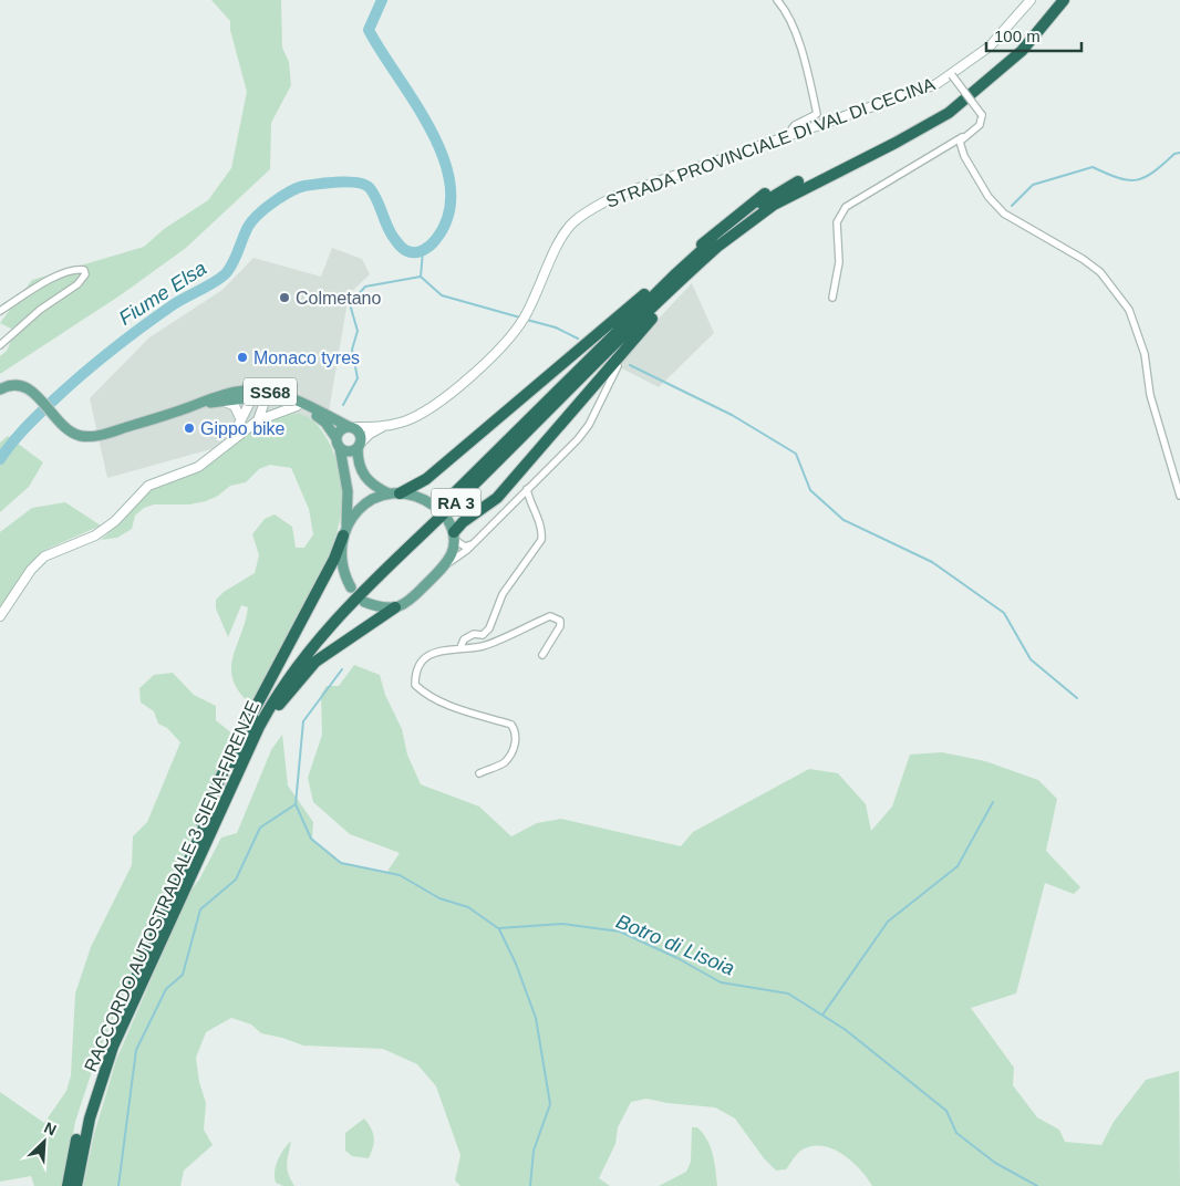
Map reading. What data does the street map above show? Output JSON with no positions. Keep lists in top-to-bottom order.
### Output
{
  "streets": {
    "highway": ["RA 3", "RACCORDO AUTOSTRADALE 3 SIENA-FIRENZE"],
    "main road": ["STRADA PROVINCIALE DI VAL DI CECINA", "SS68"]
  },
  "crossings": [
    ["STRADA PROVINCIALE DI VAL DI CECINA", "SS68"]
  ],
  "water": ["Fiume Elsa", "Botro di Lisoia"],
  "places": ["Colmetano", "Monaco tyres", "Gippo bike"],
  "scale_bar": "100 m",
  "north": "top right"
}
